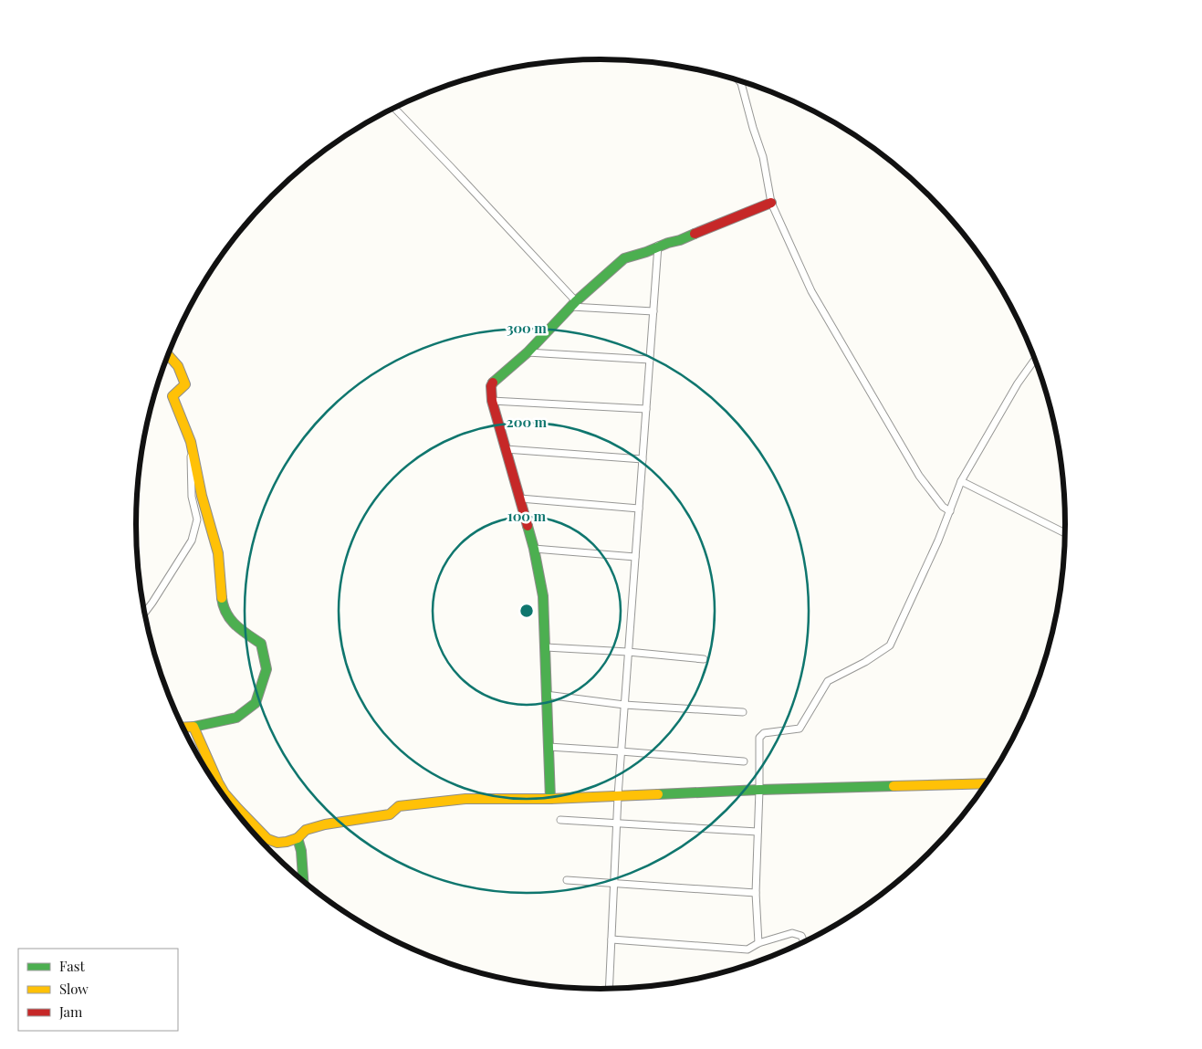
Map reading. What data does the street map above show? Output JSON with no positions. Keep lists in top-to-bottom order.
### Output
{
  "legend": ["Fast", "Slow", "Jam"],
  "rings": ["300 m", "200 m", "100 m"]
}
